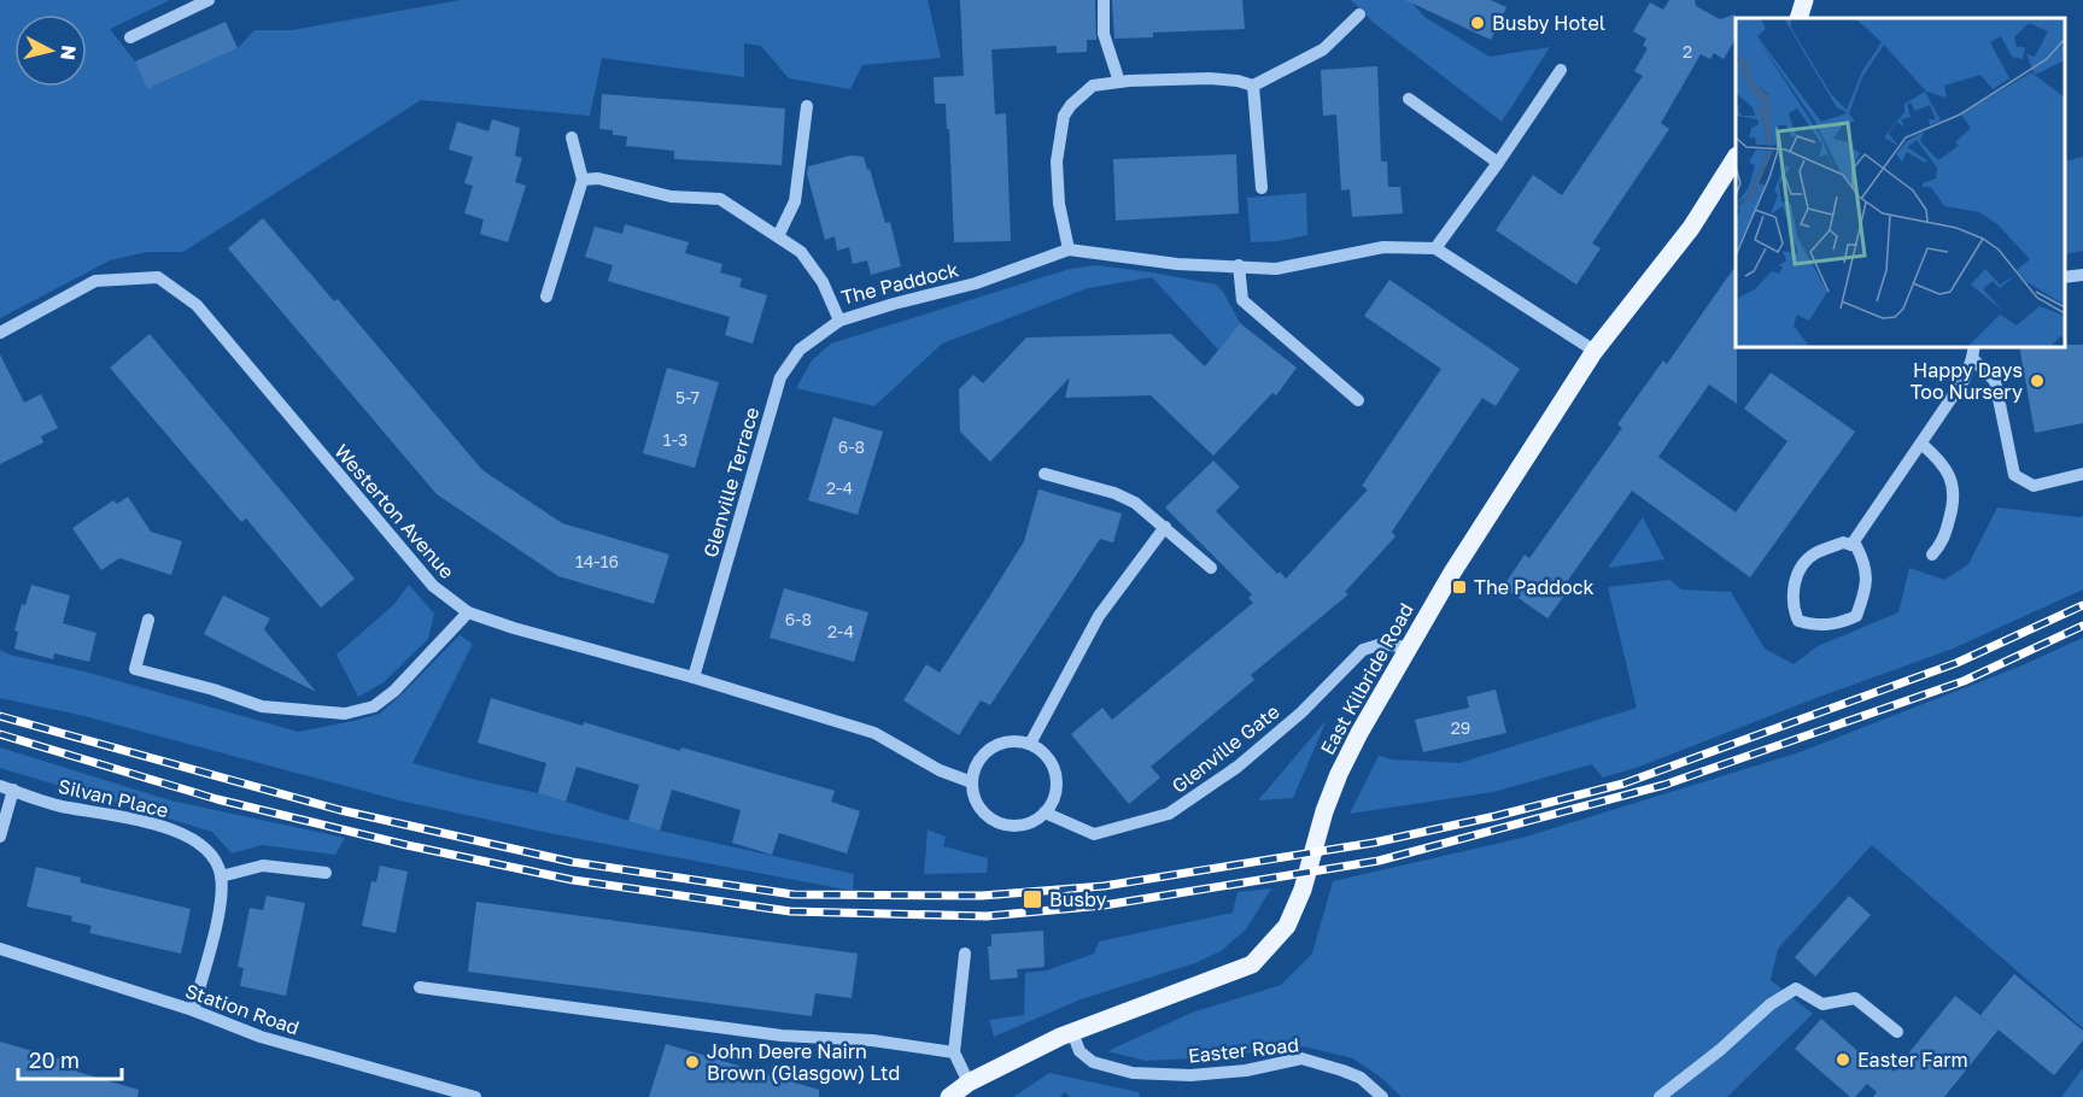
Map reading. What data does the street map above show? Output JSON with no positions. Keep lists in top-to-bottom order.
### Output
{
  "streets": {
    "main road": ["East Kilbride Road"],
    "street": [
      "The Paddock",
      "Glenville Terrace",
      "Westerton Avenue",
      "Glenville Gate",
      "Silvan Place",
      "Station Road",
      "Easter Road"
    ]
  },
  "crossings": [
    ["The Paddock", "Glenville Terrace"],
    ["Glenville Terrace", "Westerton Avenue"],
    ["Westerton Avenue", "Glenville Gate"],
    ["East Kilbride Road", "Glenville Gate"],
    ["East Kilbride Road", "Easter Road"]
  ],
  "places": {
    "other": [
      "Busby Hotel",
      "Happy Days Too Nursery",
      "Easter Farm",
      "John Deere Nairn Brown (Glasgow) Ltd"
    ],
    "transit": ["The Paddock", "Busby"]
  },
  "house_numbers": [
    "2",
    "5-7",
    "1-3",
    "6-8",
    "2-4",
    "14-16",
    "6-8",
    "2-4",
    "29"
  ],
  "scale_bar": "20 m",
  "north": "right"
}
